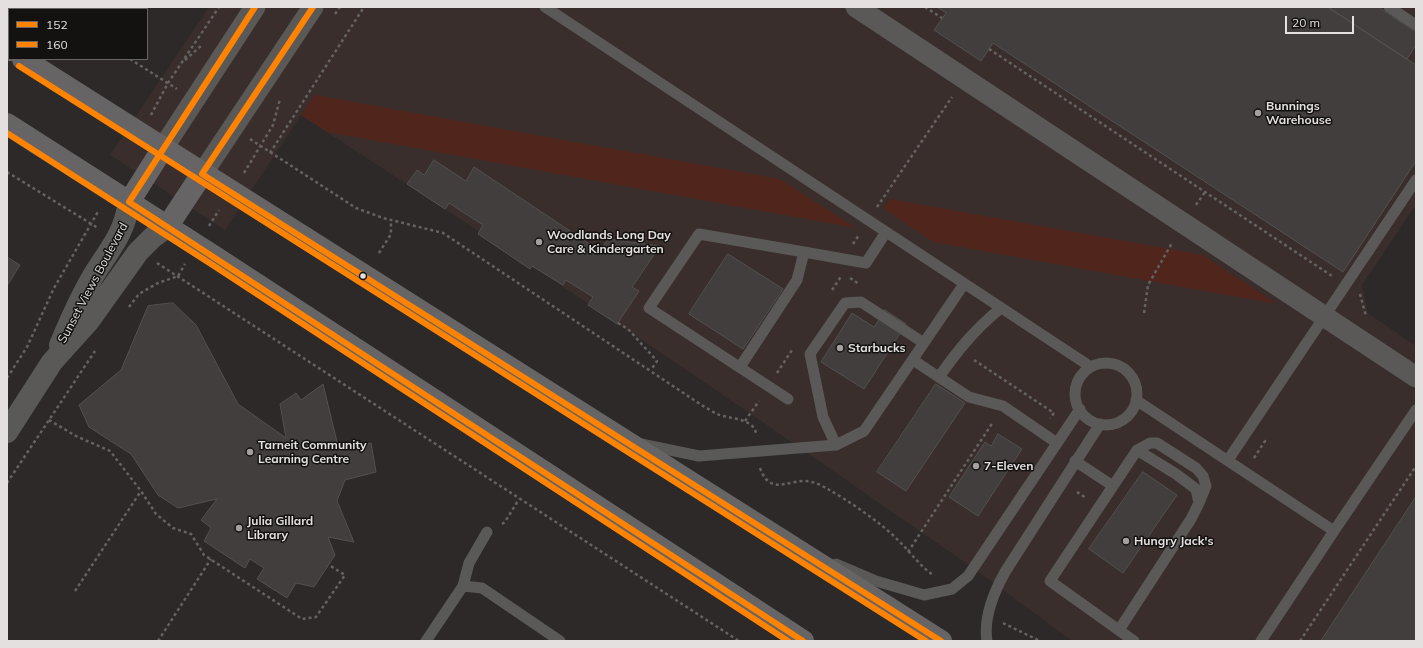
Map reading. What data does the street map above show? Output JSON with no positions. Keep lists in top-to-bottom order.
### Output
{
  "streets": {
    "street": ["Sunset Views Boulevard"]
  },
  "places": [
    "Bunnings Warehouse",
    "Woodlands Long Day Care & Kindergarten",
    "Starbucks",
    "Tarneit Community Learning Centre",
    "7-Eleven",
    "Julia Gillard Library",
    "Hungry Jack's"
  ],
  "lines": ["transit line 152", "transit line 160"],
  "legend": ["152", "160"],
  "scale_bar": "20 m"
}
